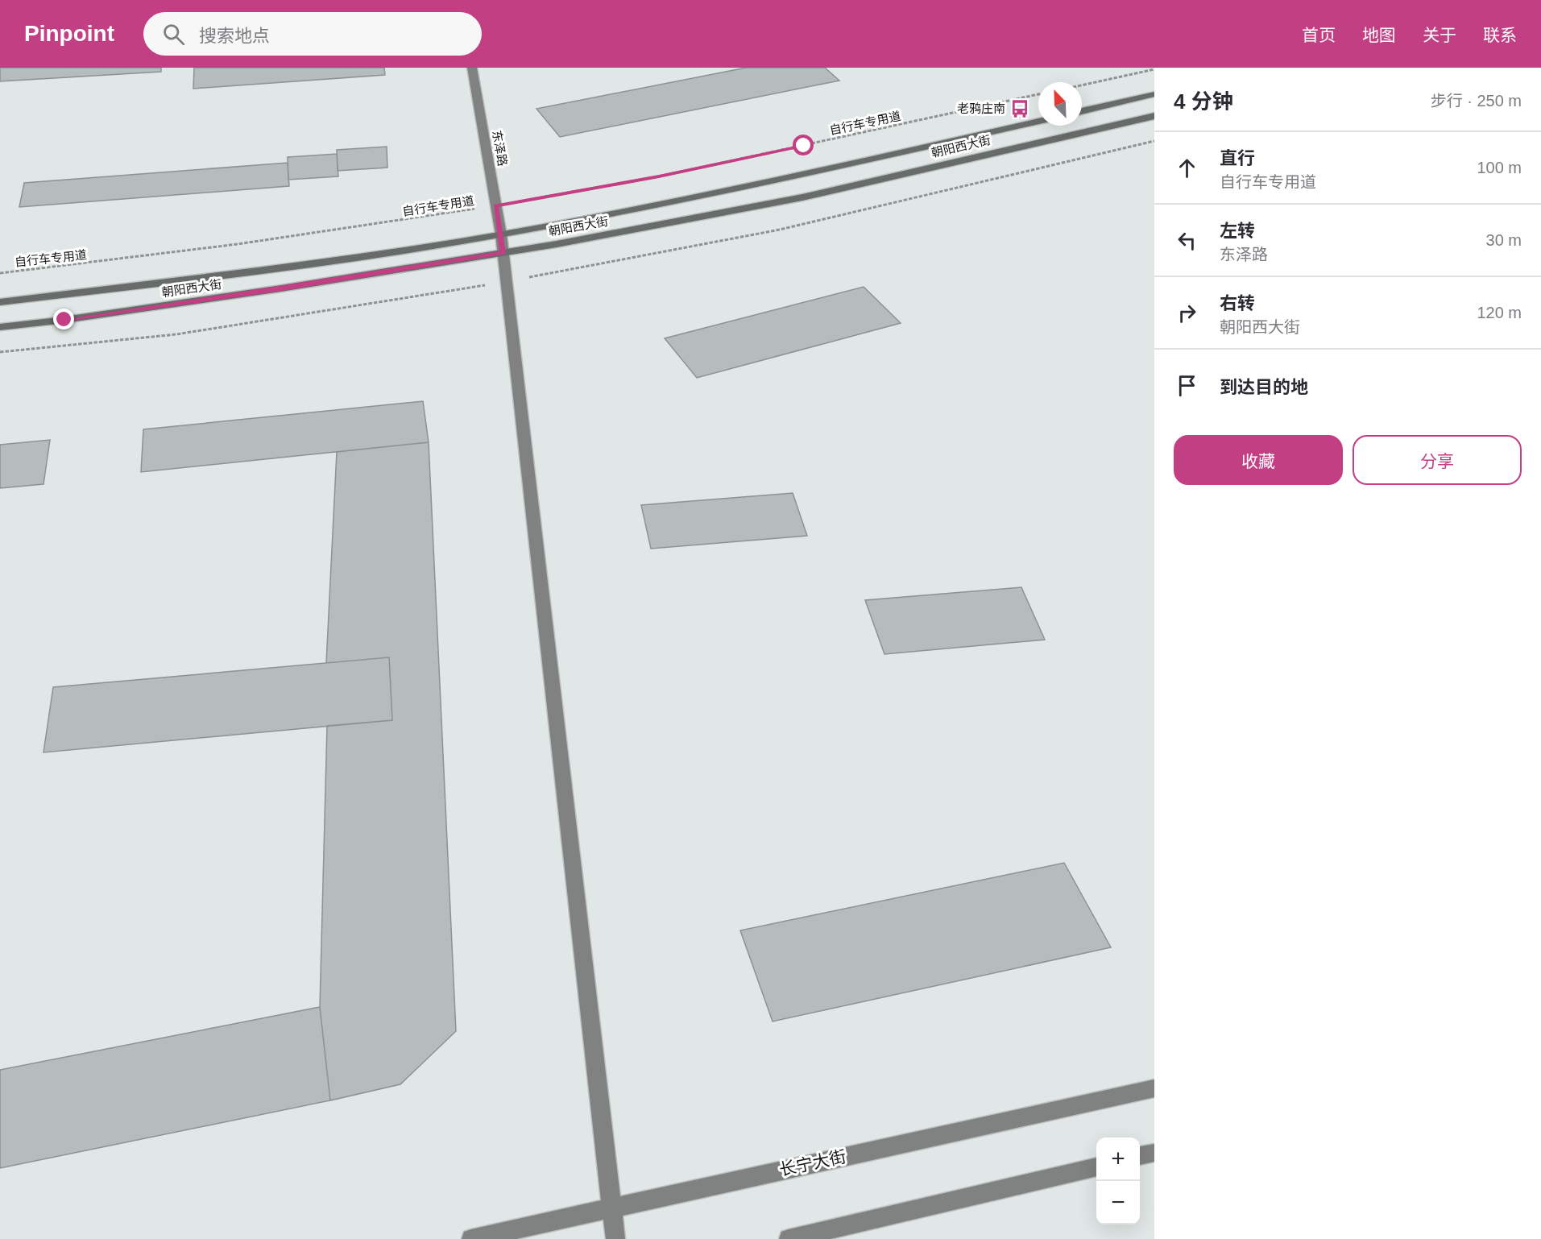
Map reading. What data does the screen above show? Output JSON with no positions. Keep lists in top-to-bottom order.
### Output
{
  "streets": {
    "main road": ["朝阳西大街", "东泽路", "长宁大街"],
    "path": ["自行车专用道"]
  },
  "crossings": [
    ["自行车专用道", "东泽路"],
    ["朝阳西大街", "东泽路"],
    ["东泽路", "长宁大街"]
  ],
  "places": {
    "bus stop": ["老鸦庄南"]
  },
  "north": "top left",
  "page": {
    "header": "Pinpoint",
    "search": "搜索地点",
    "nav": [
      "首页",
      "地图",
      "关于",
      "联系"
    ],
    "heading": ["4 分钟", "步行 · 250 m"],
    "list": [
      ["直行", "自行车专用道", "100 m"],
      ["左转", "东泽路", "30 m"],
      ["右转", "朝阳西大街", "120 m"],
      "到达目的地"
    ],
    "buttons": ["收藏", "分享"],
    "map_buttons": ["+", "−"]
  }
}
